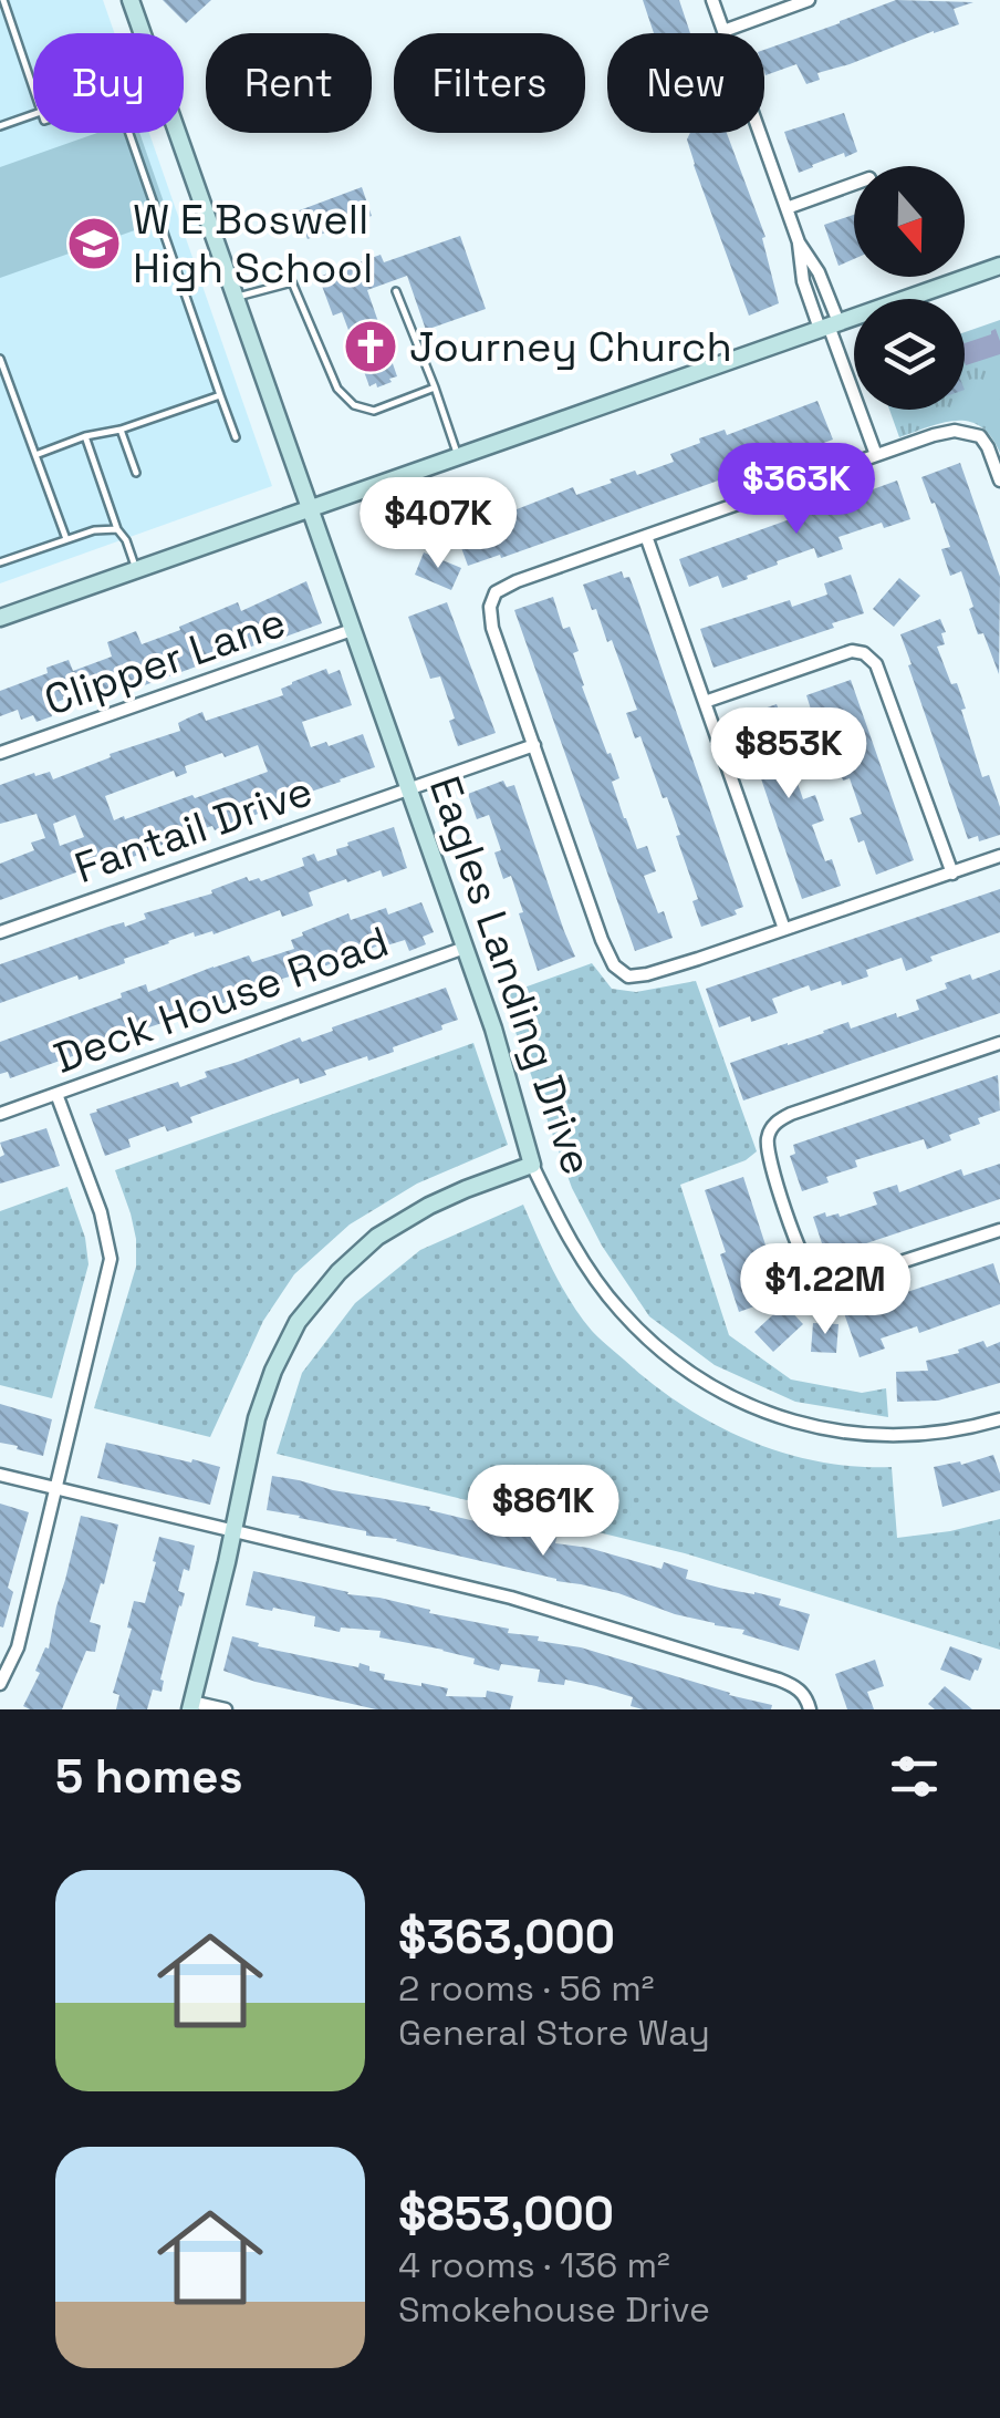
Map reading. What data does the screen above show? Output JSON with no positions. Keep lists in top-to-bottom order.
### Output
{
  "streets": {
    "street": [
      "Clipper Lane",
      "Fantail Drive",
      "Eagles Landing Drive",
      "Deck House Road"
    ]
  },
  "crossings": [
    ["Clipper Lane", "Eagles Landing Drive"],
    ["Fantail Drive", "Eagles Landing Drive"],
    ["Eagles Landing Drive", "Deck House Road"]
  ],
  "places": {
    "school or university": ["W E Boswell High School"],
    "church": ["Journey Church"]
  },
  "north": "bottom",
  "page": {
    "chip": [
      "Buy",
      "Rent",
      "Filters",
      "New"
    ],
    "price": [
      "$363K",
      "$407K",
      "$853K",
      "$1.22M",
      "$861K"
    ],
    "heading": "5 homes",
    "list": [
      {
        "name": "$363,000",
        "note": "2 rooms · 56 m² · General Store Way"
      },
      {
        "name": "$853,000",
        "note": "4 rooms · 136 m² · Smokehouse Drive"
      }
    ]
  }
}
